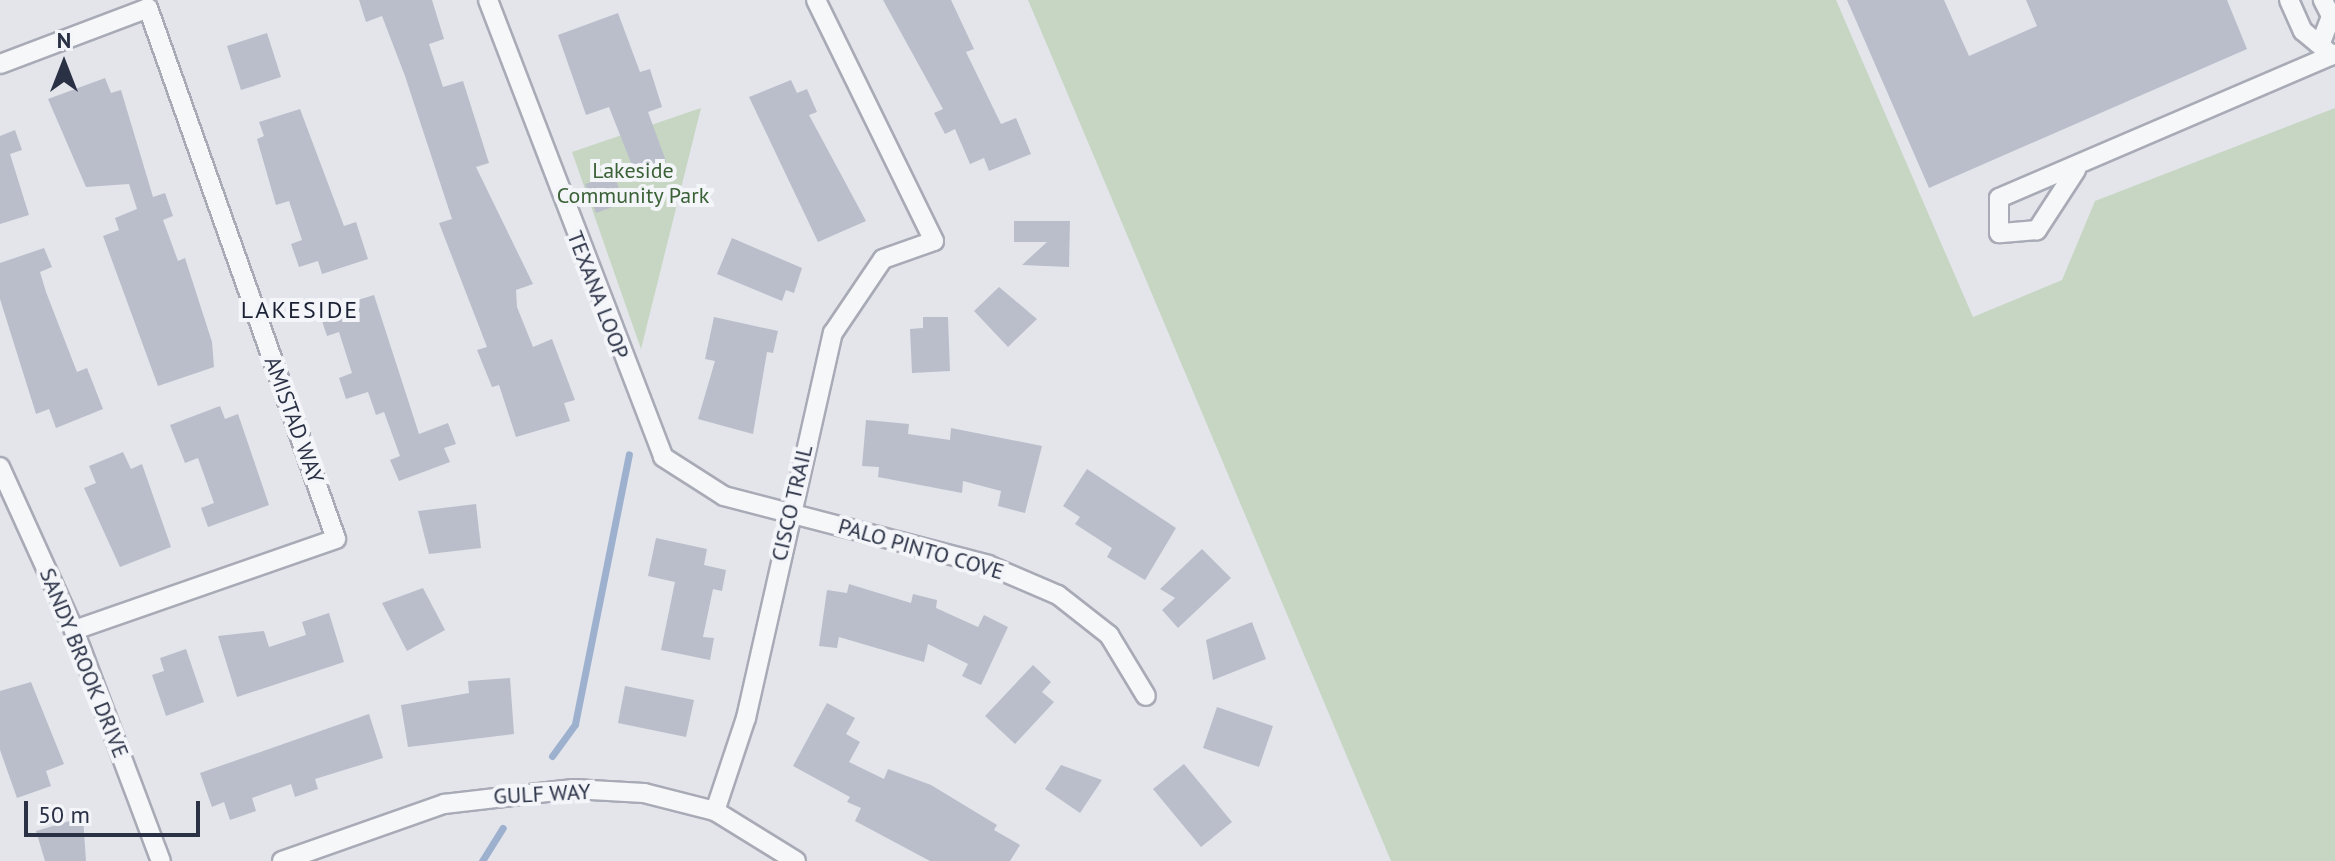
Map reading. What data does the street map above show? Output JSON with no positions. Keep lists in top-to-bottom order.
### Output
{
  "streets": {
    "street": [
      "TEXANA LOOP",
      "AMISTAD WAY",
      "CISCO TRAIL",
      "PALO PINTO COVE",
      "SANDY BROOK DRIVE",
      "GULF WAY"
    ]
  },
  "crossings": [
    ["TEXANA LOOP", "CISCO TRAIL"],
    ["TEXANA LOOP", "PALO PINTO COVE"],
    ["AMISTAD WAY", "SANDY BROOK DRIVE"],
    ["CISCO TRAIL", "PALO PINTO COVE"],
    ["CISCO TRAIL", "GULF WAY"]
  ],
  "districts": ["LAKESIDE"],
  "parks": ["Lakeside Community Park"],
  "scale_bar": "50 m",
  "north": "top"
}
